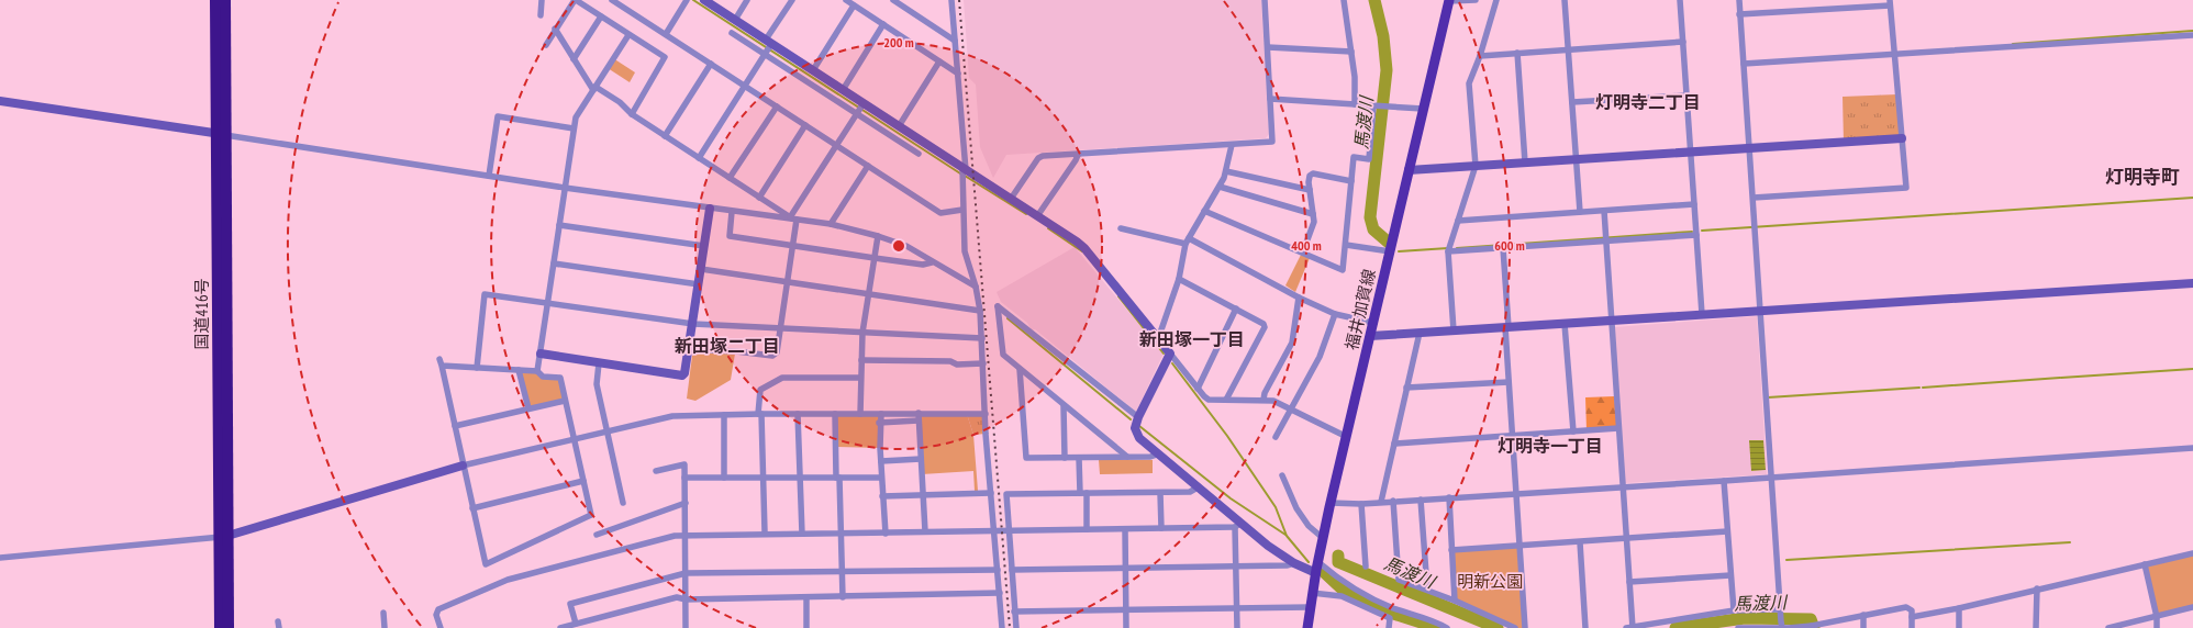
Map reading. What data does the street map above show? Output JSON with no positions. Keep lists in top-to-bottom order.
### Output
{
  "streets": {
    "highway": ["国道416号"],
    "main road": ["福井加賀線"]
  },
  "districts": [
    "灯明寺二丁目",
    "灯明寺町",
    "新田塚一丁目",
    "新田塚二丁目",
    "灯明寺一丁目"
  ],
  "water": ["馬渡川"],
  "parks": ["明新公園"],
  "rings": ["200 m", "400 m", "600 m"]
}
